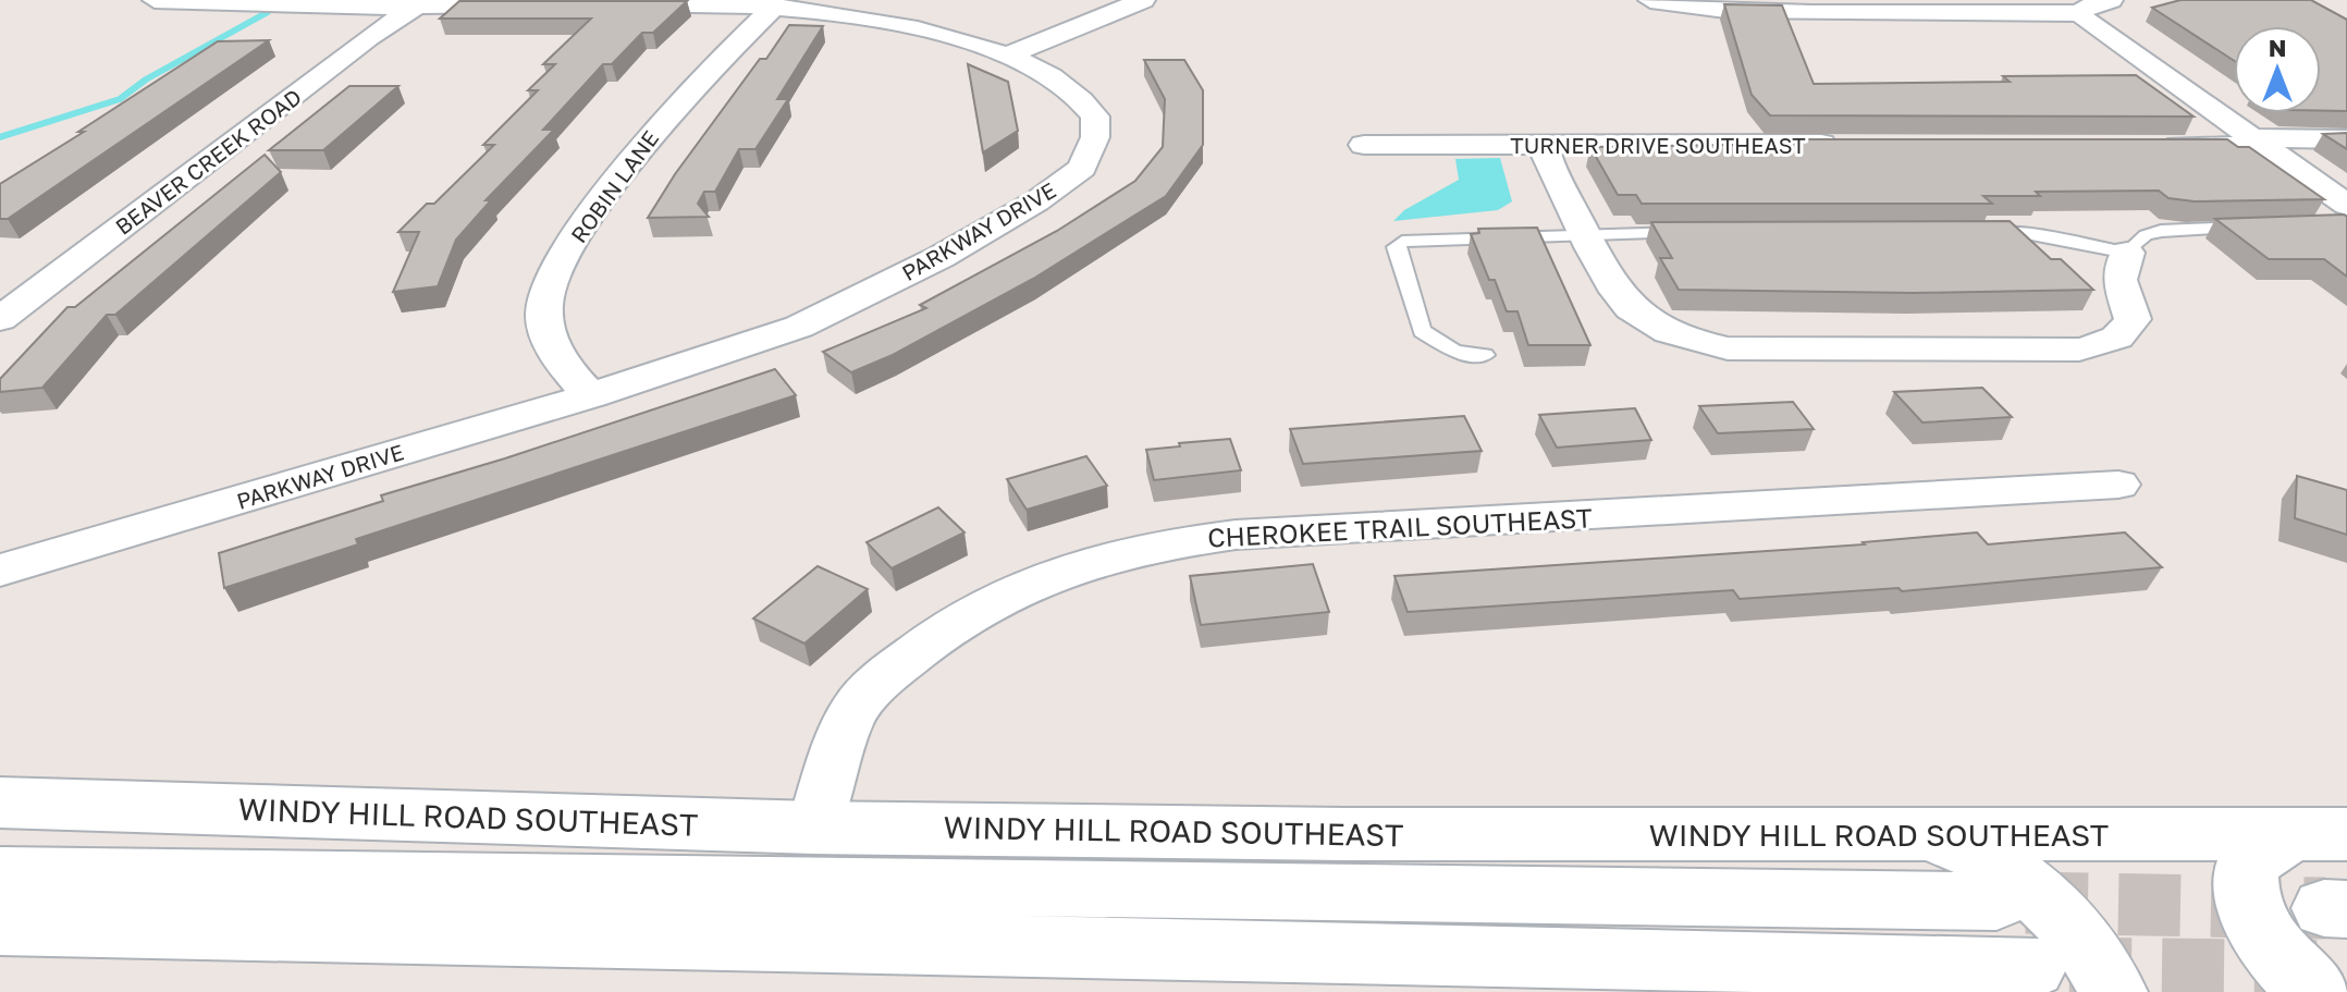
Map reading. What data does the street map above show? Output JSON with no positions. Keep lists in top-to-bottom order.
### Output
{
  "streets": {
    "main road": ["WINDY HILL ROAD SOUTHEAST"],
    "street": [
      "TURNER DRIVE SOUTHEAST",
      "BEAVER CREEK ROAD",
      "ROBIN LANE",
      "PARKWAY DRIVE",
      "CHEROKEE TRAIL SOUTHEAST"
    ]
  },
  "crossings": [
    ["ROBIN LANE", "PARKWAY DRIVE"],
    ["CHEROKEE TRAIL SOUTHEAST", "WINDY HILL ROAD SOUTHEAST"]
  ],
  "north": "top"
}
